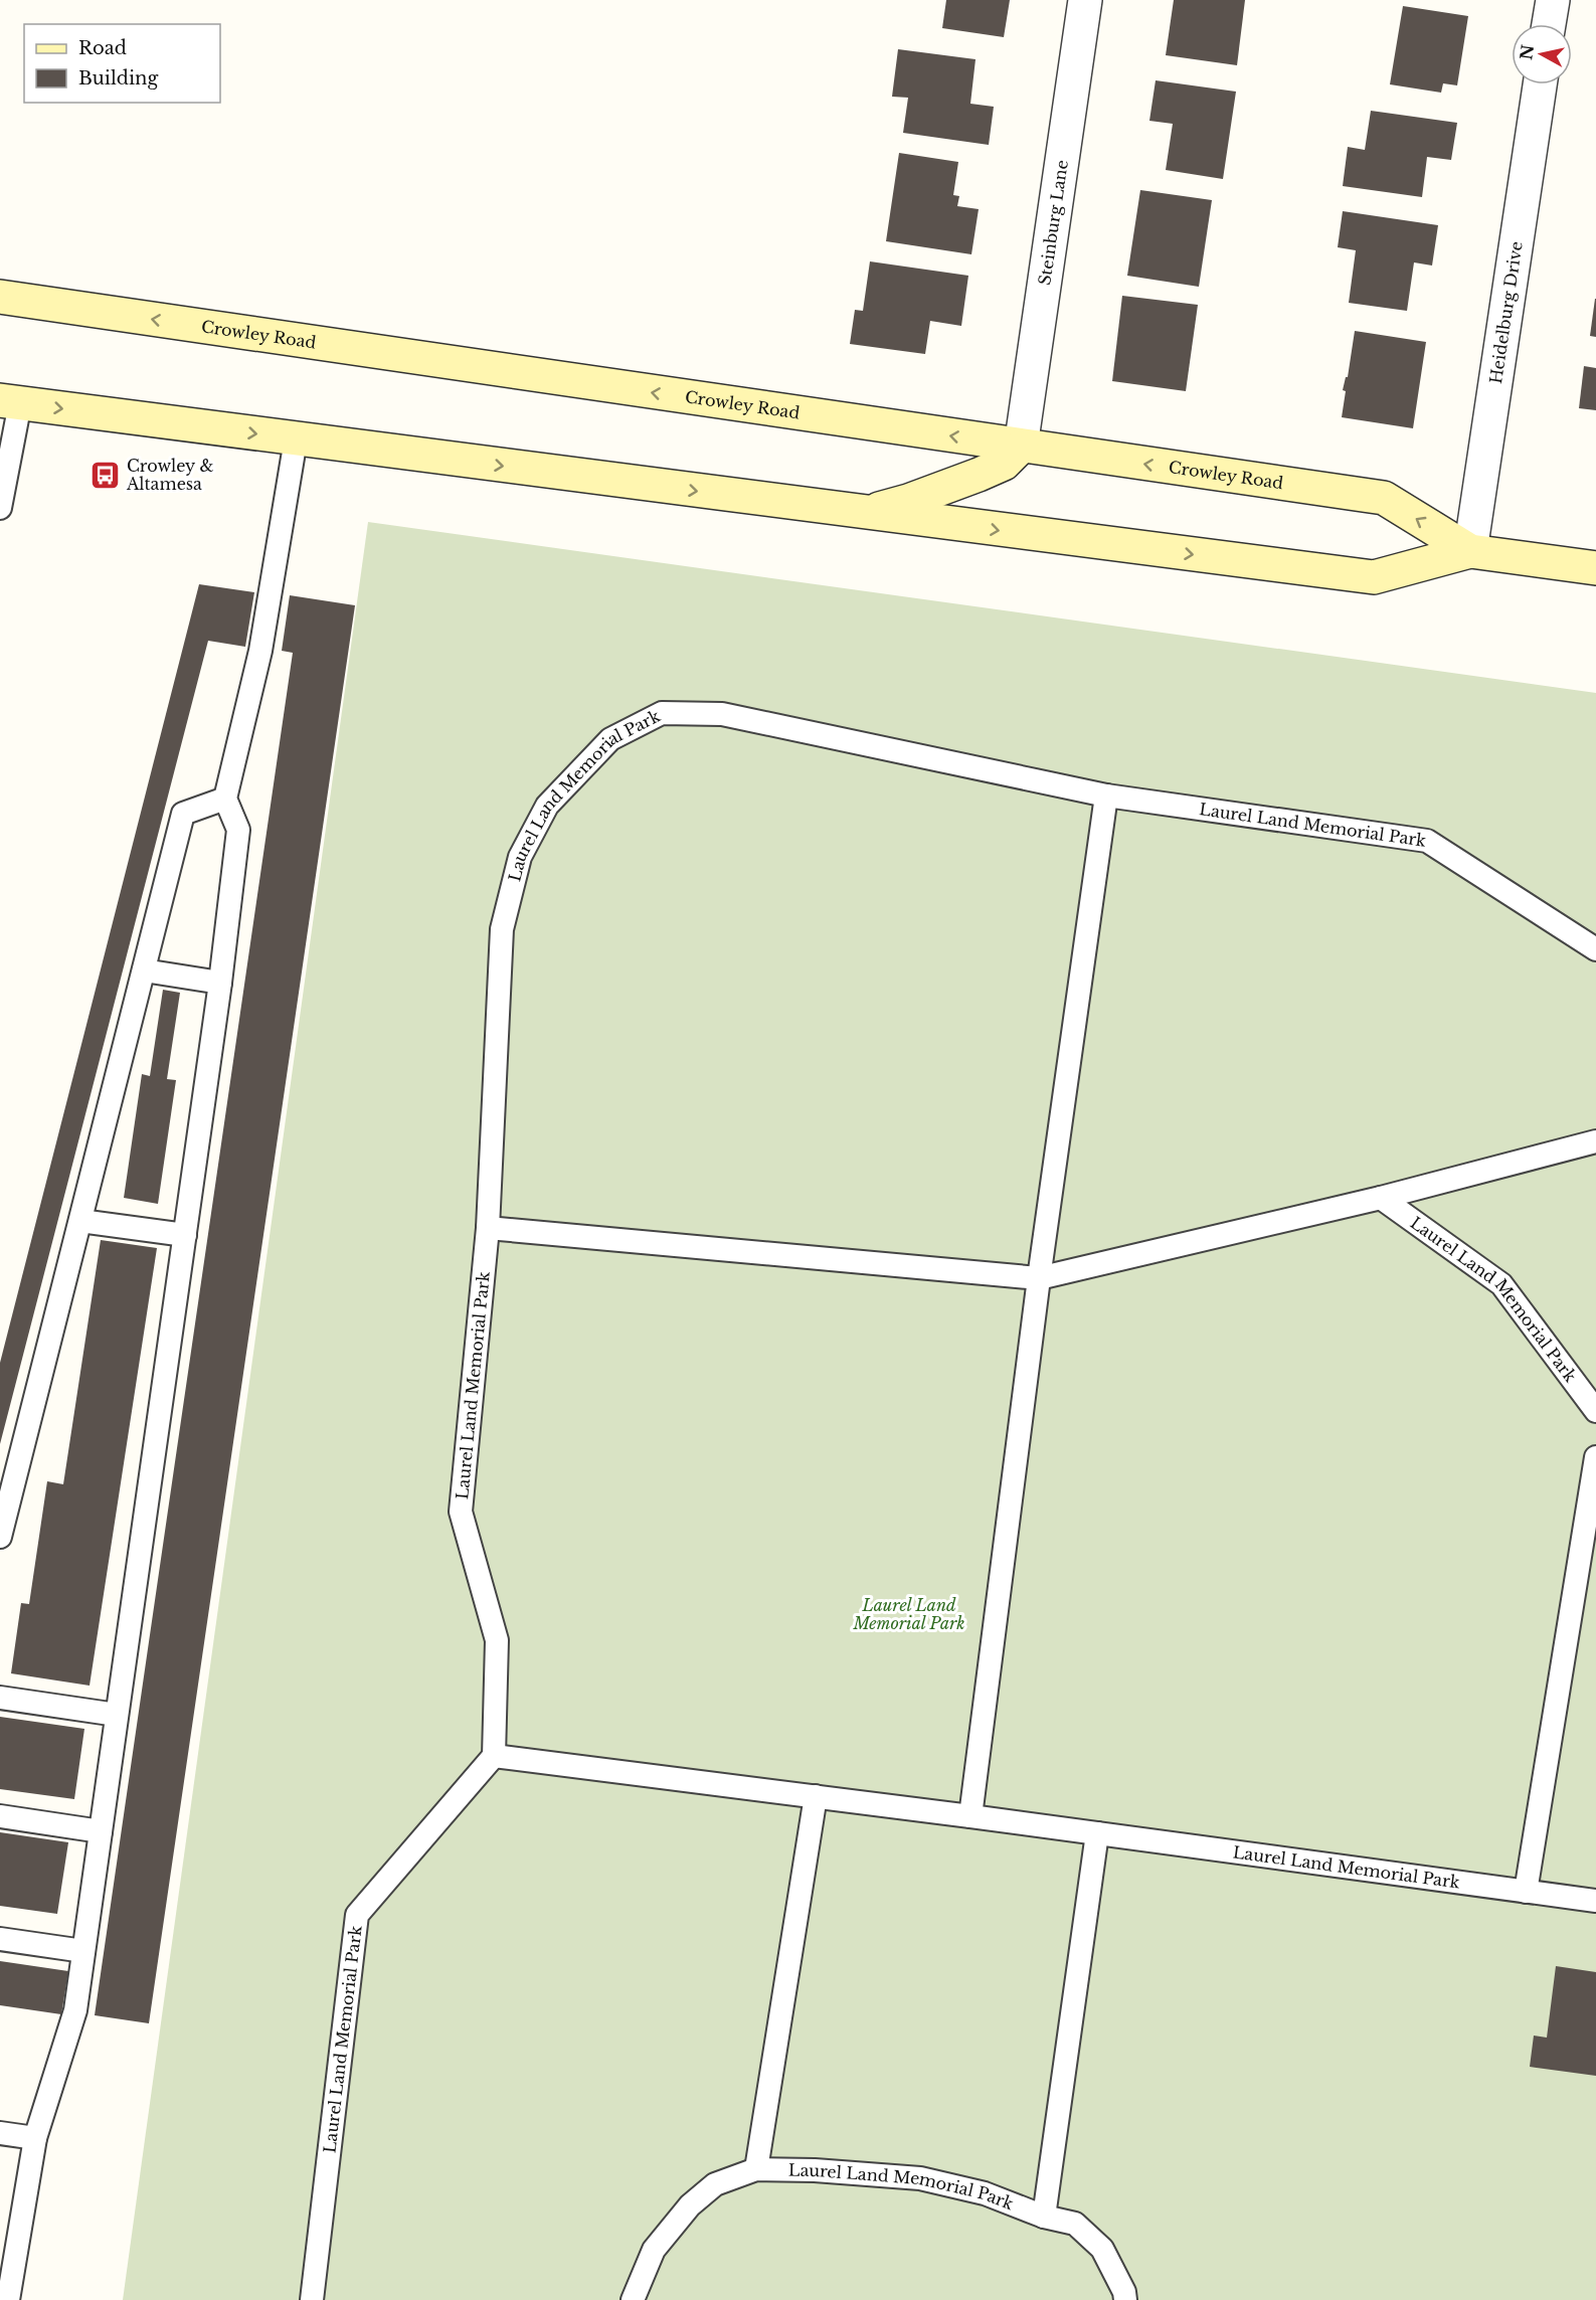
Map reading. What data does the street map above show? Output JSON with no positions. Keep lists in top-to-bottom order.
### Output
{
  "streets": {
    "main road": ["Crowley Road"],
    "street": ["Steinburg Lane", "Heidelburg Drive"],
    "lane": ["Laurel Land Memorial Park"]
  },
  "crossings": [
    ["Steinburg Lane", "Crowley Road"],
    ["Heidelburg Drive", "Crowley Road"]
  ],
  "parks": ["Laurel Land Memorial Park"],
  "places": {
    "bus stop": ["Crowley & Altamesa"]
  },
  "legend": ["Road", "Building"],
  "north": "left"
}
